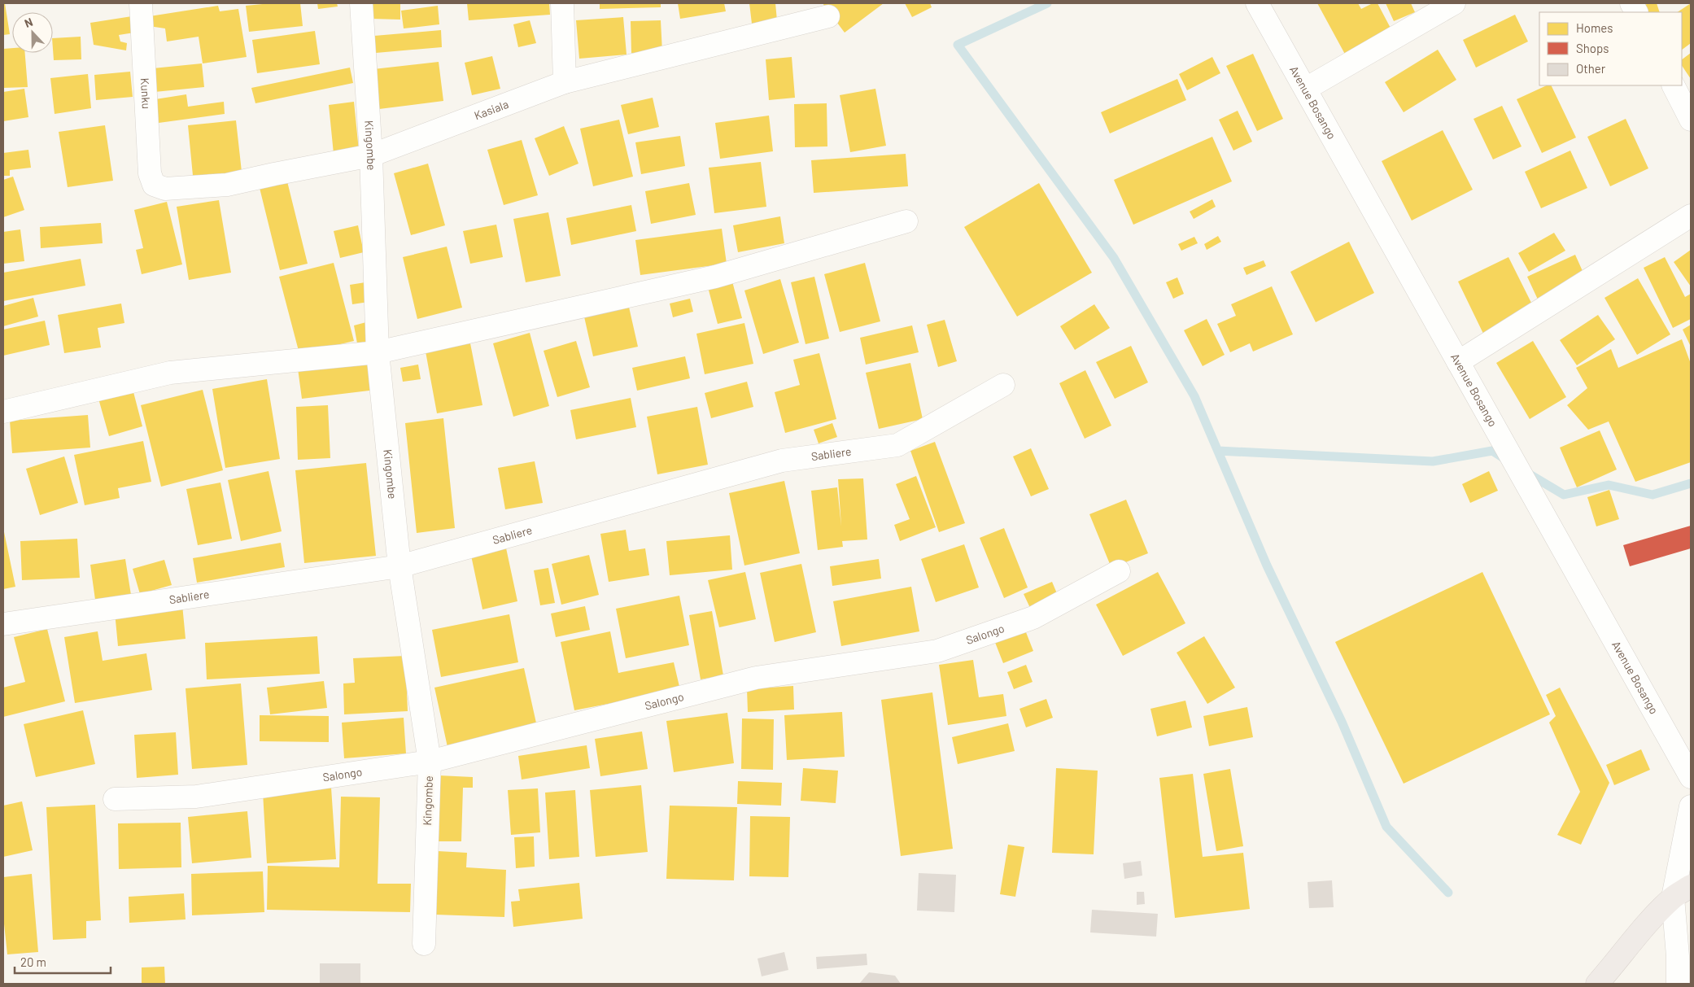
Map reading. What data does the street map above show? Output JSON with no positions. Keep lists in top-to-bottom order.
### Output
{
  "streets": {
    "street": [
      "Kunku",
      "Avenue Bosango",
      "Kasiala",
      "Kingombe",
      "Sabliere",
      "Salongo"
    ]
  },
  "crossings": [
    ["Kunku", "Kasiala"],
    ["Kasiala", "Kingombe"],
    ["Kingombe", "Sabliere"],
    ["Kingombe", "Salongo"]
  ],
  "legend": ["Homes", "Shops", "Other"],
  "scale_bar": "20 m",
  "north": "top"
}
